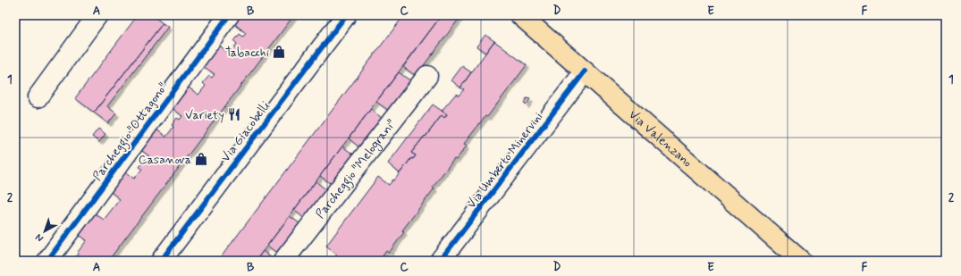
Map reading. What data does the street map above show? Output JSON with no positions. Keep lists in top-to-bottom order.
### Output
{
  "streets": {
    "main road": ["Via Valenzano"],
    "street": [
      "Parcheggio \"Ottagono\"",
      "Via Giacobelli",
      "Via Umberto Minervini",
      "Parcheggio \"Melograni\""
    ]
  },
  "crossings": [
    ["Via Valenzano", "Via Umberto Minervini"]
  ],
  "places": {
    "shop": ["Tabacchi", "Casanova"],
    "restaurant": ["Variety"]
  },
  "north": "bottom left",
  "grid": {
    "columns": [
      "A",
      "B",
      "C",
      "D",
      "E",
      "F"
    ],
    "rows": ["1", "2"]
  }
}
